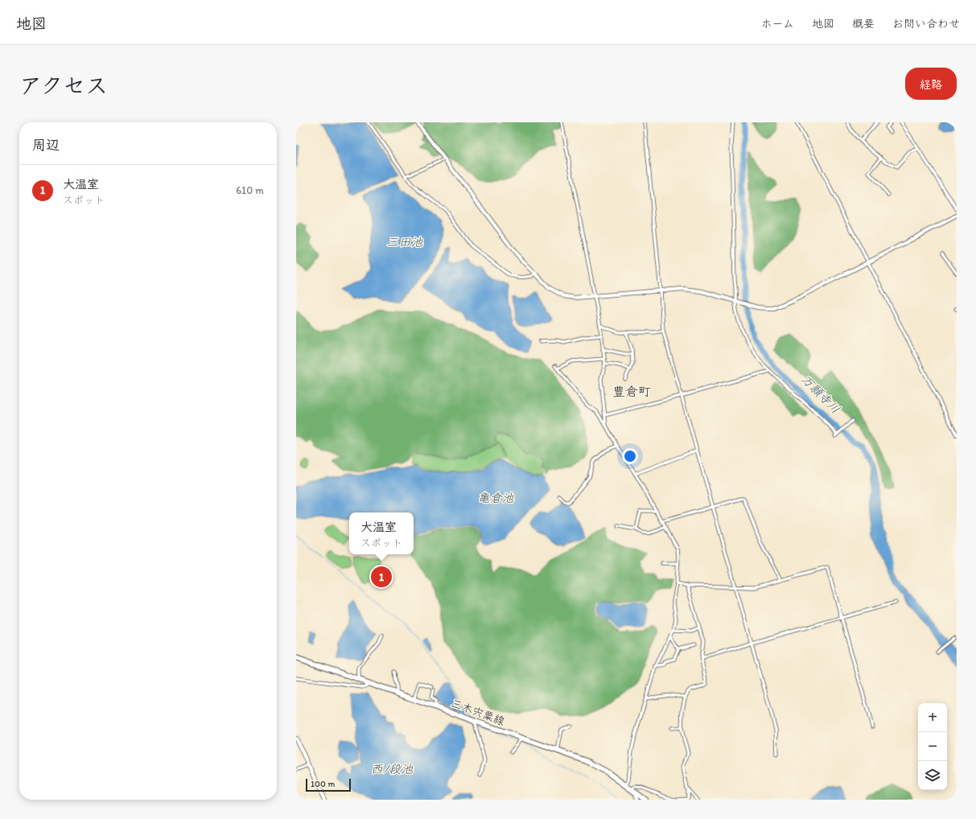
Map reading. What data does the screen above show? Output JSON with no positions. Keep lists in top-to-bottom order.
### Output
{
  "streets": {
    "main road": ["三木宍粟線"]
  },
  "districts": ["豊倉町"],
  "water": [
    "三田池",
    "万願寺川",
    "亀倉池",
    "西ﾉ段池"
  ],
  "scale_bar": "100 m",
  "page": {
    "header": "地図",
    "nav": [
      "ホーム",
      "地図",
      "概要",
      "お問い合わせ"
    ],
    "title": "アクセス",
    "buttons": "経路",
    "heading": "周辺",
    "list": [
      {
        "mark": "1",
        "name": "大温室",
        "note": "スポット",
        "value": "610 m"
      }
    ],
    "popup": ["大温室", "スポット"],
    "pins": "1",
    "map_buttons": ["+", "−"],
    "scale": "100 m"
  }
}
